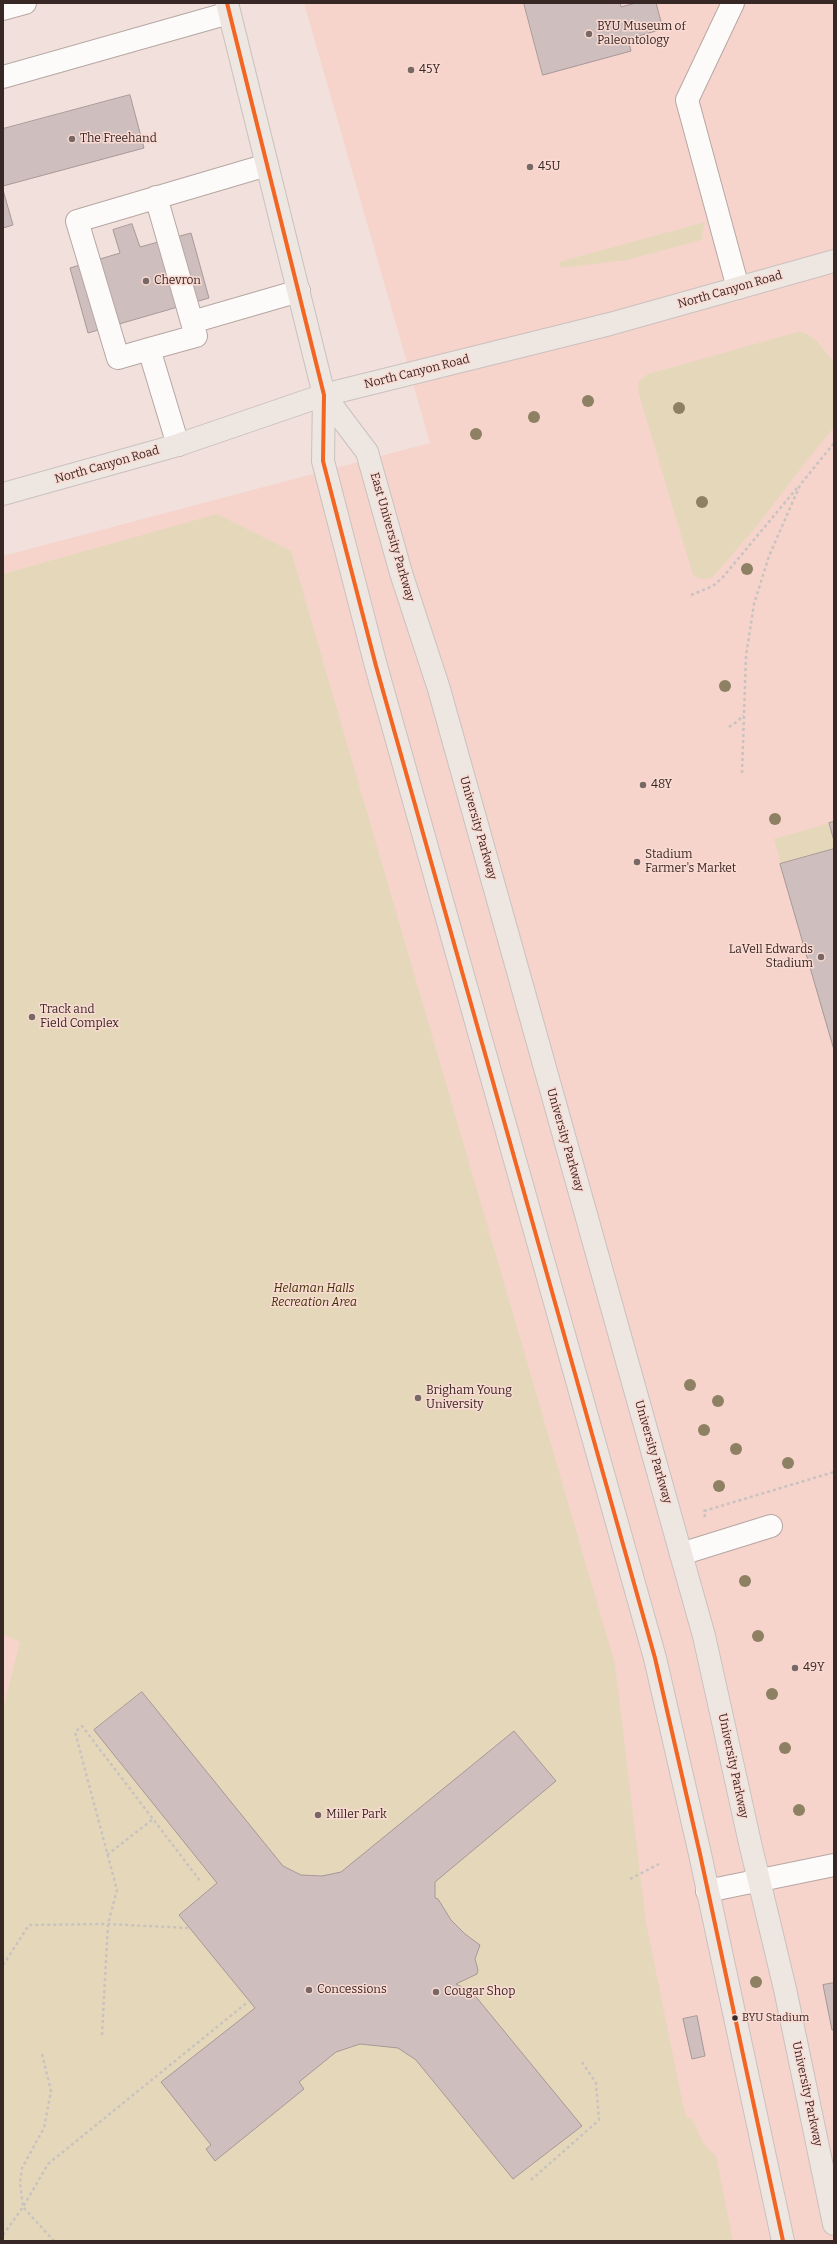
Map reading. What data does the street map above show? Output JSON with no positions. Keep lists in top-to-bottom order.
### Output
{
  "streets": {
    "main road": ["North Canyon Road", "East University Parkway", "University Parkway"]
  },
  "crossings": [
    ["North Canyon Road", "East University Parkway"],
    ["East University Parkway", "University Parkway"]
  ],
  "parks": ["Helaman Halls Recreation Area"],
  "places": [
    "BYU Museum of Paleontology",
    "45Y",
    "The Freehand",
    "45U",
    "Chevron",
    "48Y",
    "Stadium Farmer's Market",
    "LaVell Edwards Stadium",
    "Track and Field Complex",
    "Brigham Young University",
    "49Y",
    "Miller Park",
    "Concessions",
    "Cougar Shop",
    "BYU Stadium"
  ]
}
